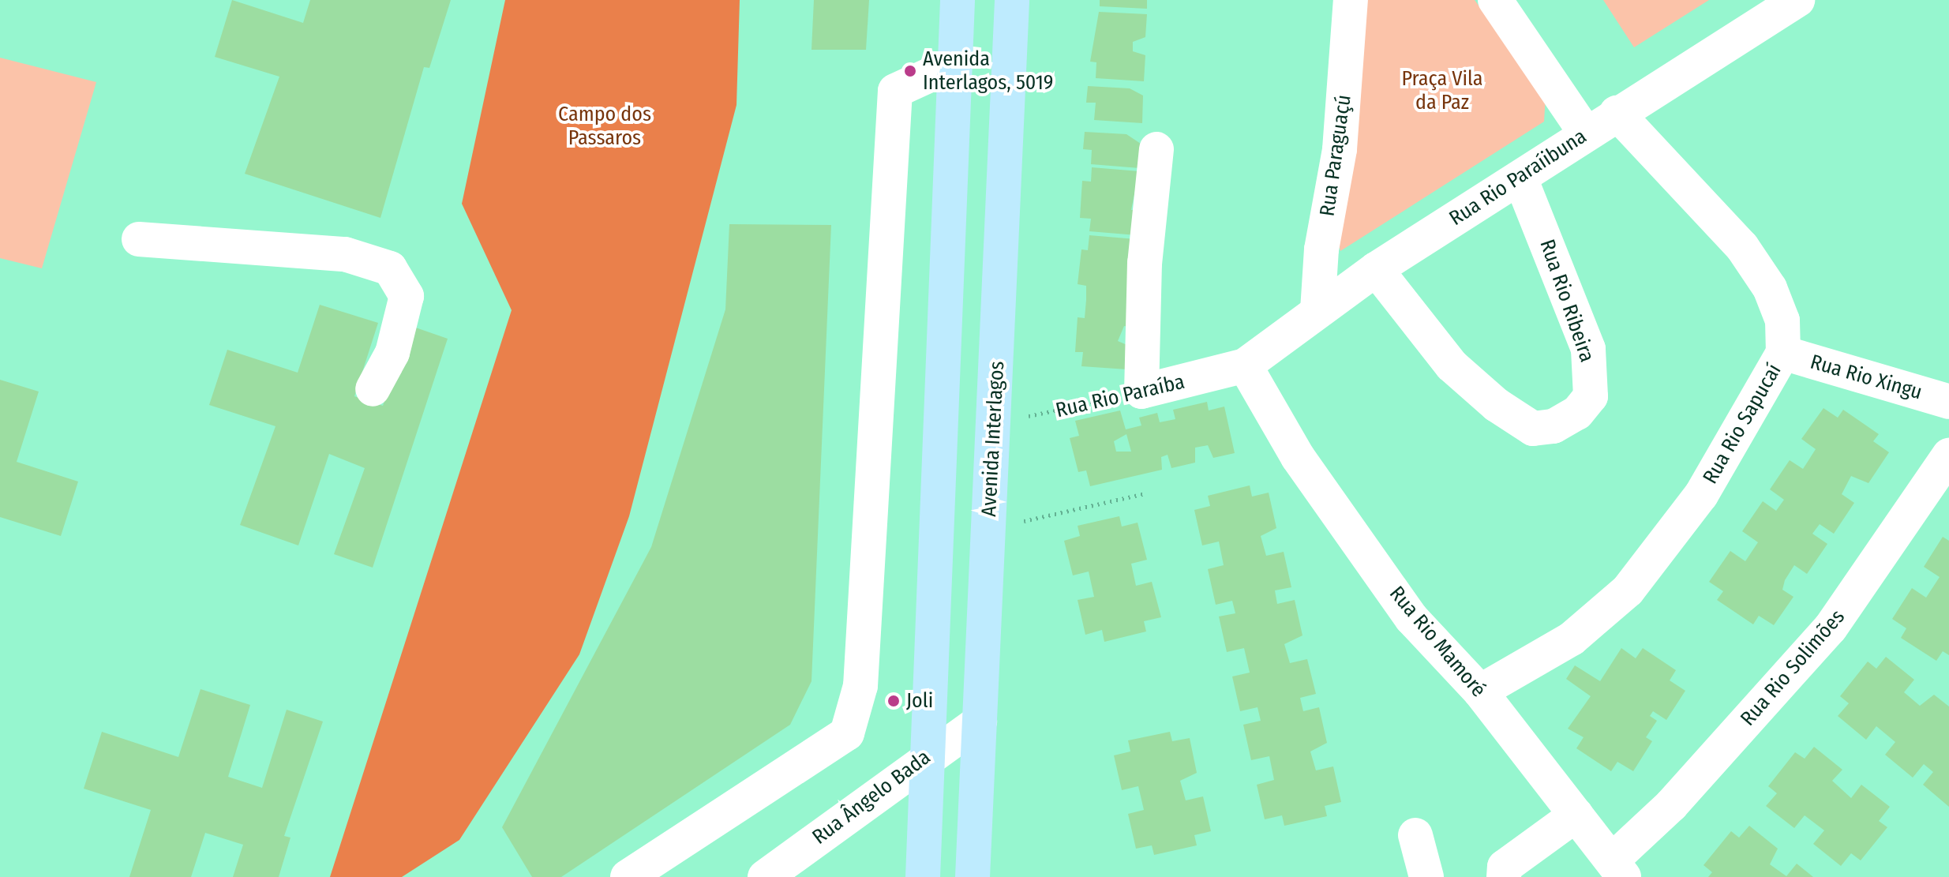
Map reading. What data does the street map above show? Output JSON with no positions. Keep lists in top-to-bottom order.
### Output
{
  "streets": {
    "main road": ["Avenida Interlagos"],
    "street": [
      "Rua Paraguaçú",
      "Rua Rio Paraíibuna",
      "Rua Rio Ribeira",
      "Rua Rio Xingu",
      "Rua Rio Paraíba",
      "Rua Rio Sapucaí",
      "Rua Rio Mamoré",
      "Rua Rio Solimões",
      "Rua Ângelo Bada"
    ]
  },
  "crossings": [
    ["Rua Paraguaçú", "Rua Rio Paraíibuna"],
    ["Rua Rio Paraíibuna", "Rua Rio Ribeira"],
    ["Rua Rio Paraíibuna", "Rua Rio Paraíba"],
    ["Rua Rio Paraíibuna", "Rua Rio Sapucaí"],
    ["Rua Rio Paraíibuna", "Rua Rio Mamoré"],
    ["Rua Rio Xingu", "Rua Rio Sapucaí"],
    ["Rua Rio Paraíba", "Avenida Interlagos"],
    ["Rua Rio Paraíba", "Rua Rio Mamoré"],
    ["Rua Rio Sapucaí", "Rua Rio Mamoré"],
    ["Avenida Interlagos", "Rua Ângelo Bada"],
    ["Rua Rio Mamoré", "Rua Rio Solimões"]
  ],
  "parks": ["Praça Vila da Paz", "Campo dos Passaros"],
  "places": ["Avenida Interlagos, 5019", "Joli"]
}
